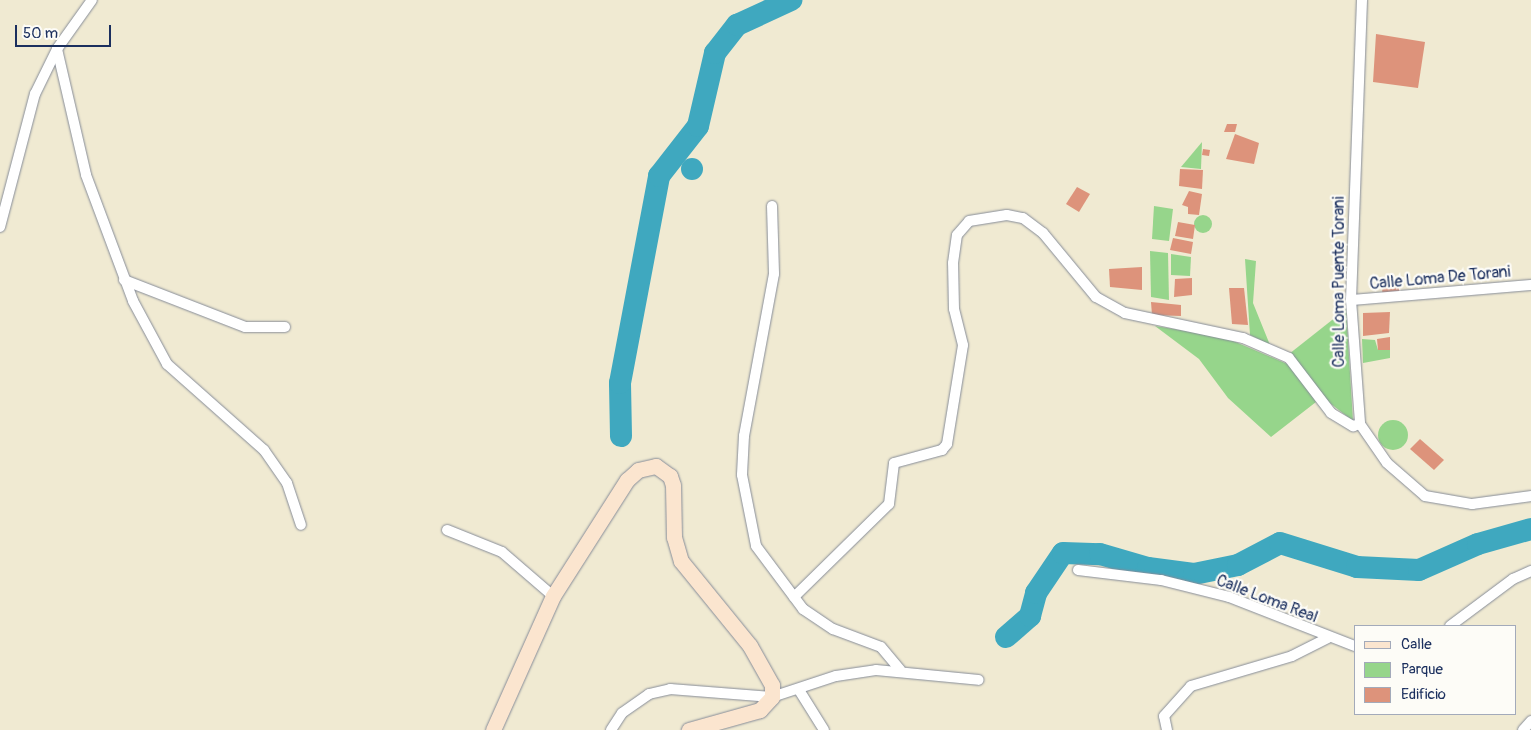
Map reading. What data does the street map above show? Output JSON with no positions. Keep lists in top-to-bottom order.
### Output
{
  "streets": {
    "street": ["Calle Loma De Torani", "Calle Loma Puente Torani", "Calle Loma Real"]
  },
  "crossings": [
    ["Calle Loma De Torani", "Calle Loma Puente Torani"]
  ],
  "legend": ["Calle", "Parque", "Edificio"],
  "scale_bar": "50 m"
}
